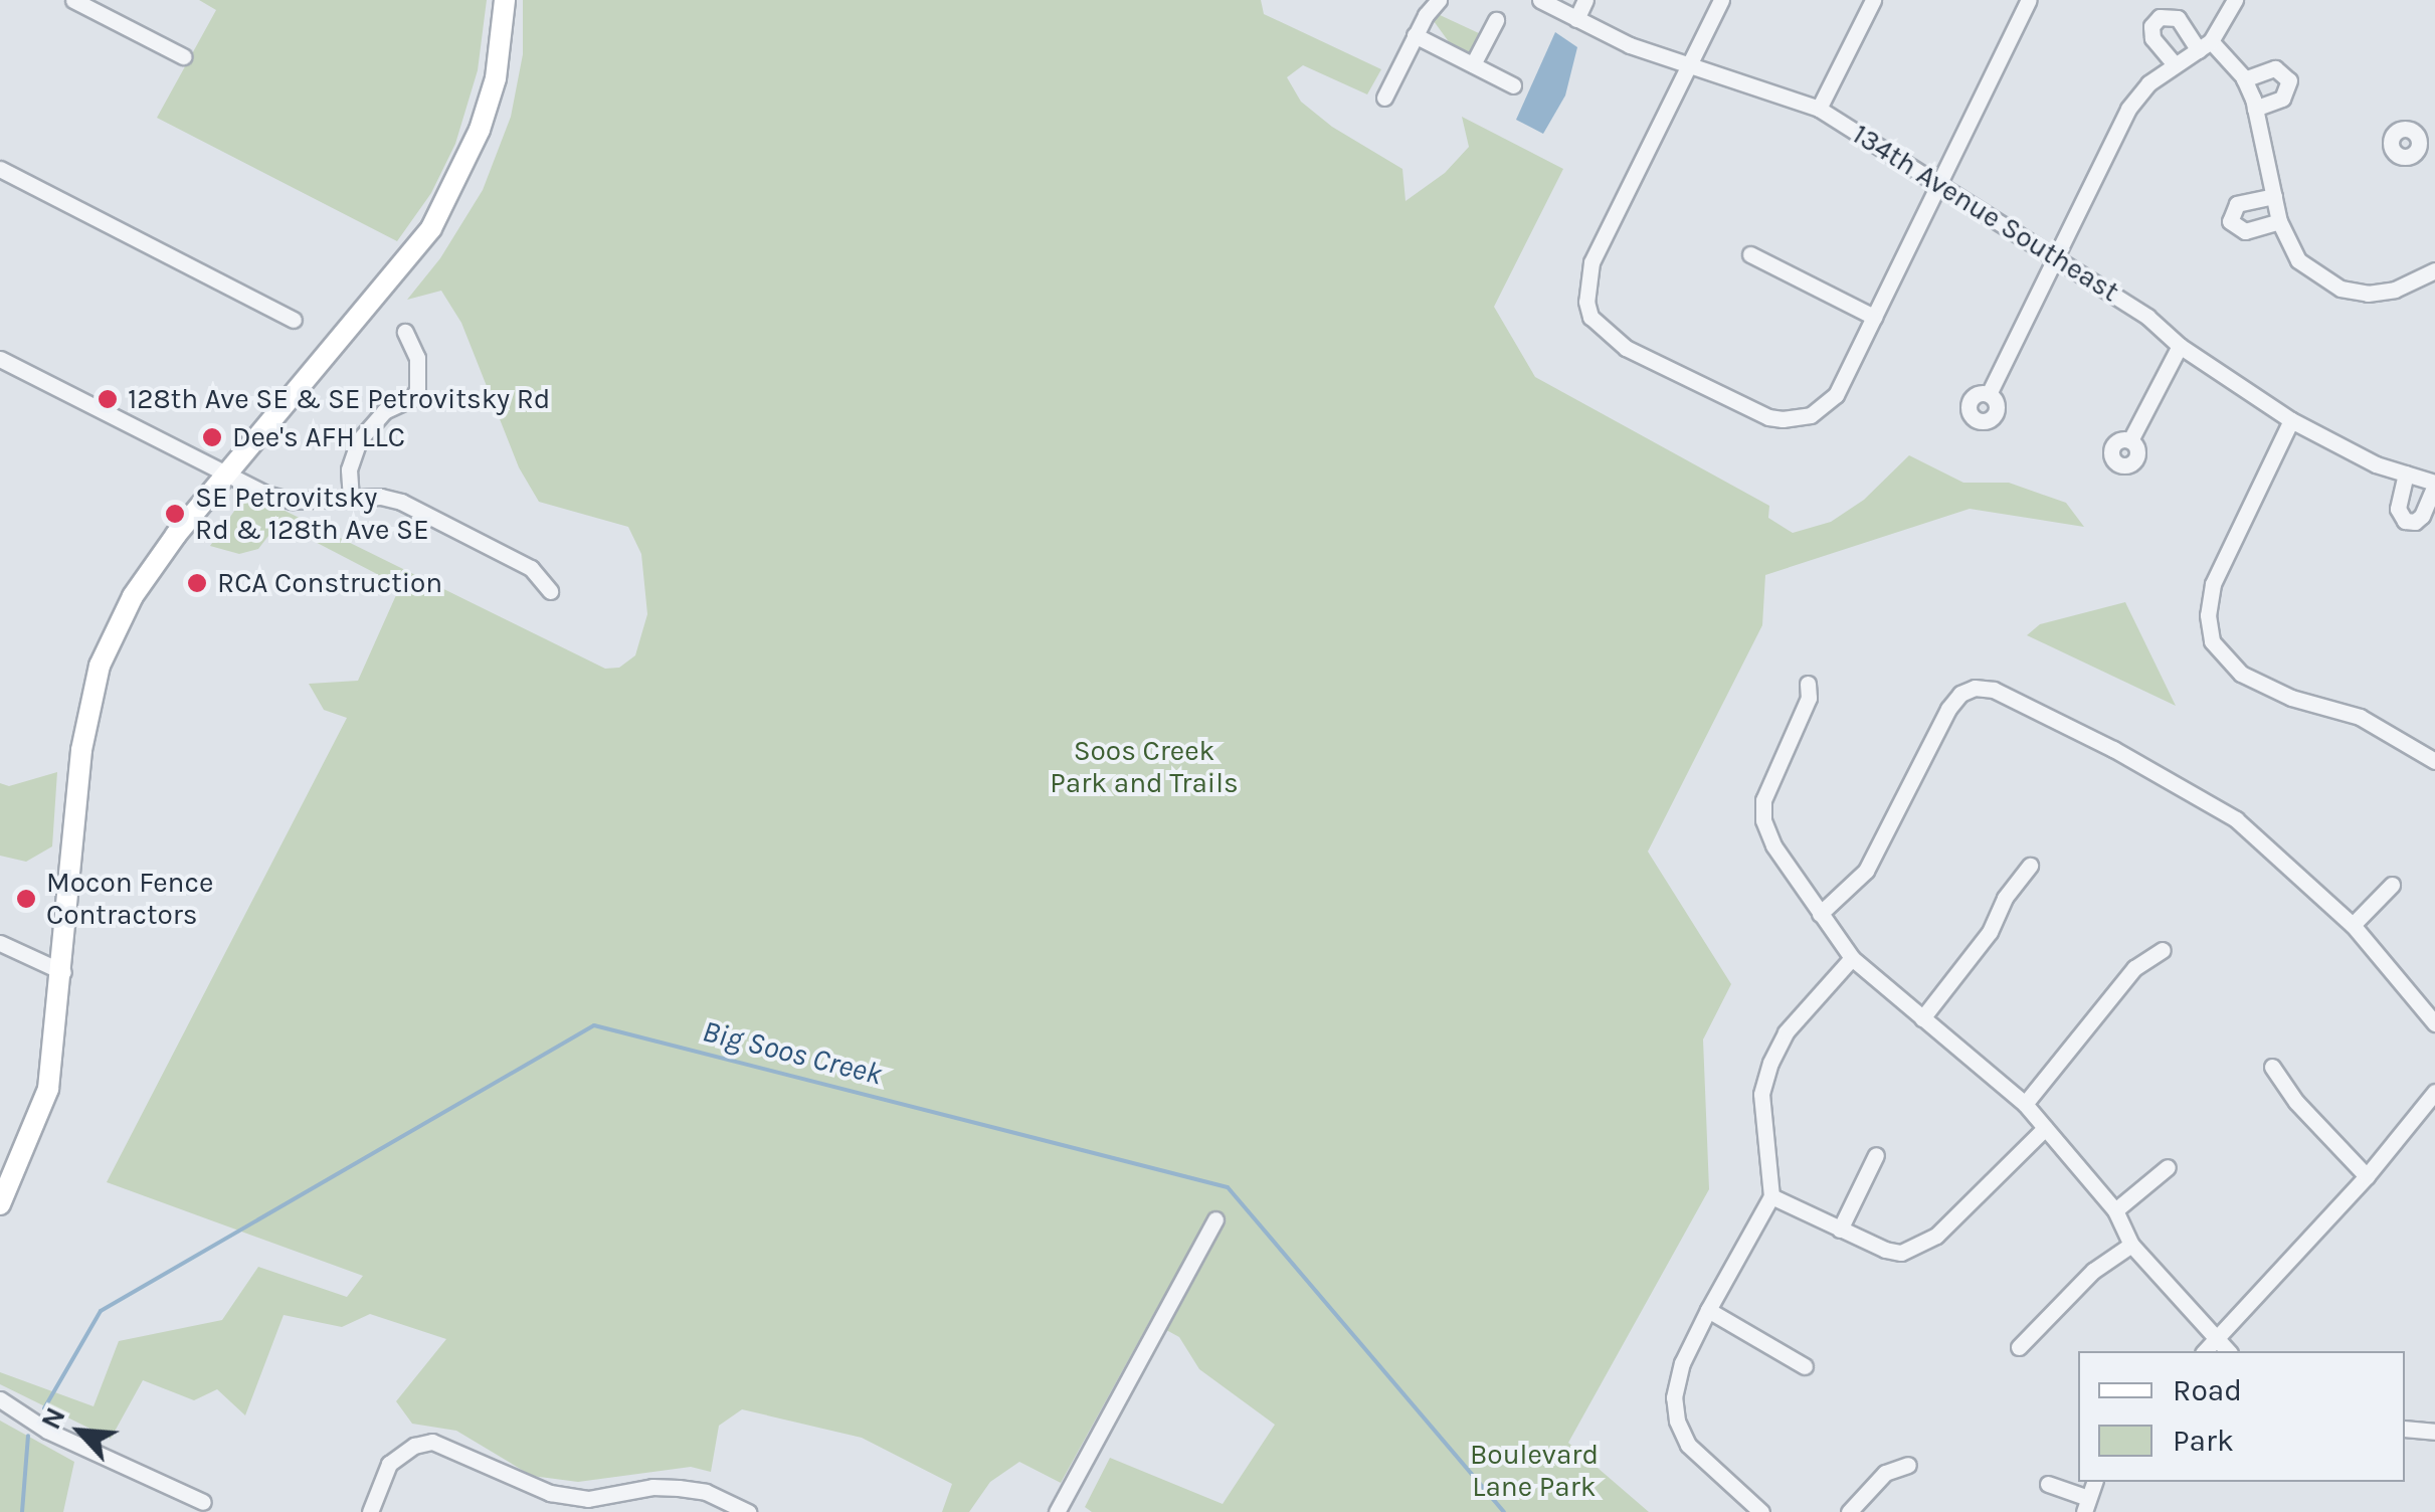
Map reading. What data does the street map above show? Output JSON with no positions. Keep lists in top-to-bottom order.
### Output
{
  "streets": {
    "street": ["134th Avenue Southeast"]
  },
  "water": ["Big Soos Creek"],
  "parks": ["Soos Creek Park and Trails", "Boulevard Lane Park"],
  "places": [
    "128th Ave SE & SE Petrovitsky Rd",
    "Dee's AFH LLC",
    "SE Petrovitsky Rd & 128th Ave SE",
    "RCA Construction",
    "Mocon Fence Contractors"
  ],
  "legend": ["Road", "Park"],
  "north": "top left"
}
